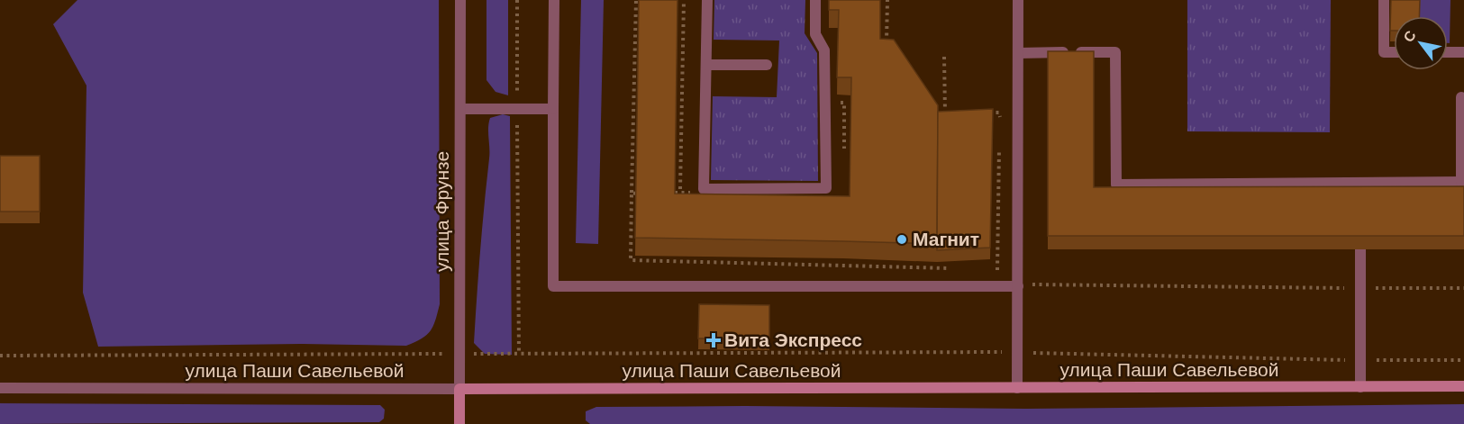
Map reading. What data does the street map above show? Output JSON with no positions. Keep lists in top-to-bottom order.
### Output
{
  "streets": {
    "main road": ["улица Фрунзе", "улица Паши Савельевой"]
  },
  "crossings": [
    ["улица Фрунзе", "улица Паши Савельевой"]
  ],
  "places": {
    "other": ["Магнит"],
    "health": ["Вита Экспресс"]
  },
  "north": "top left"
}
